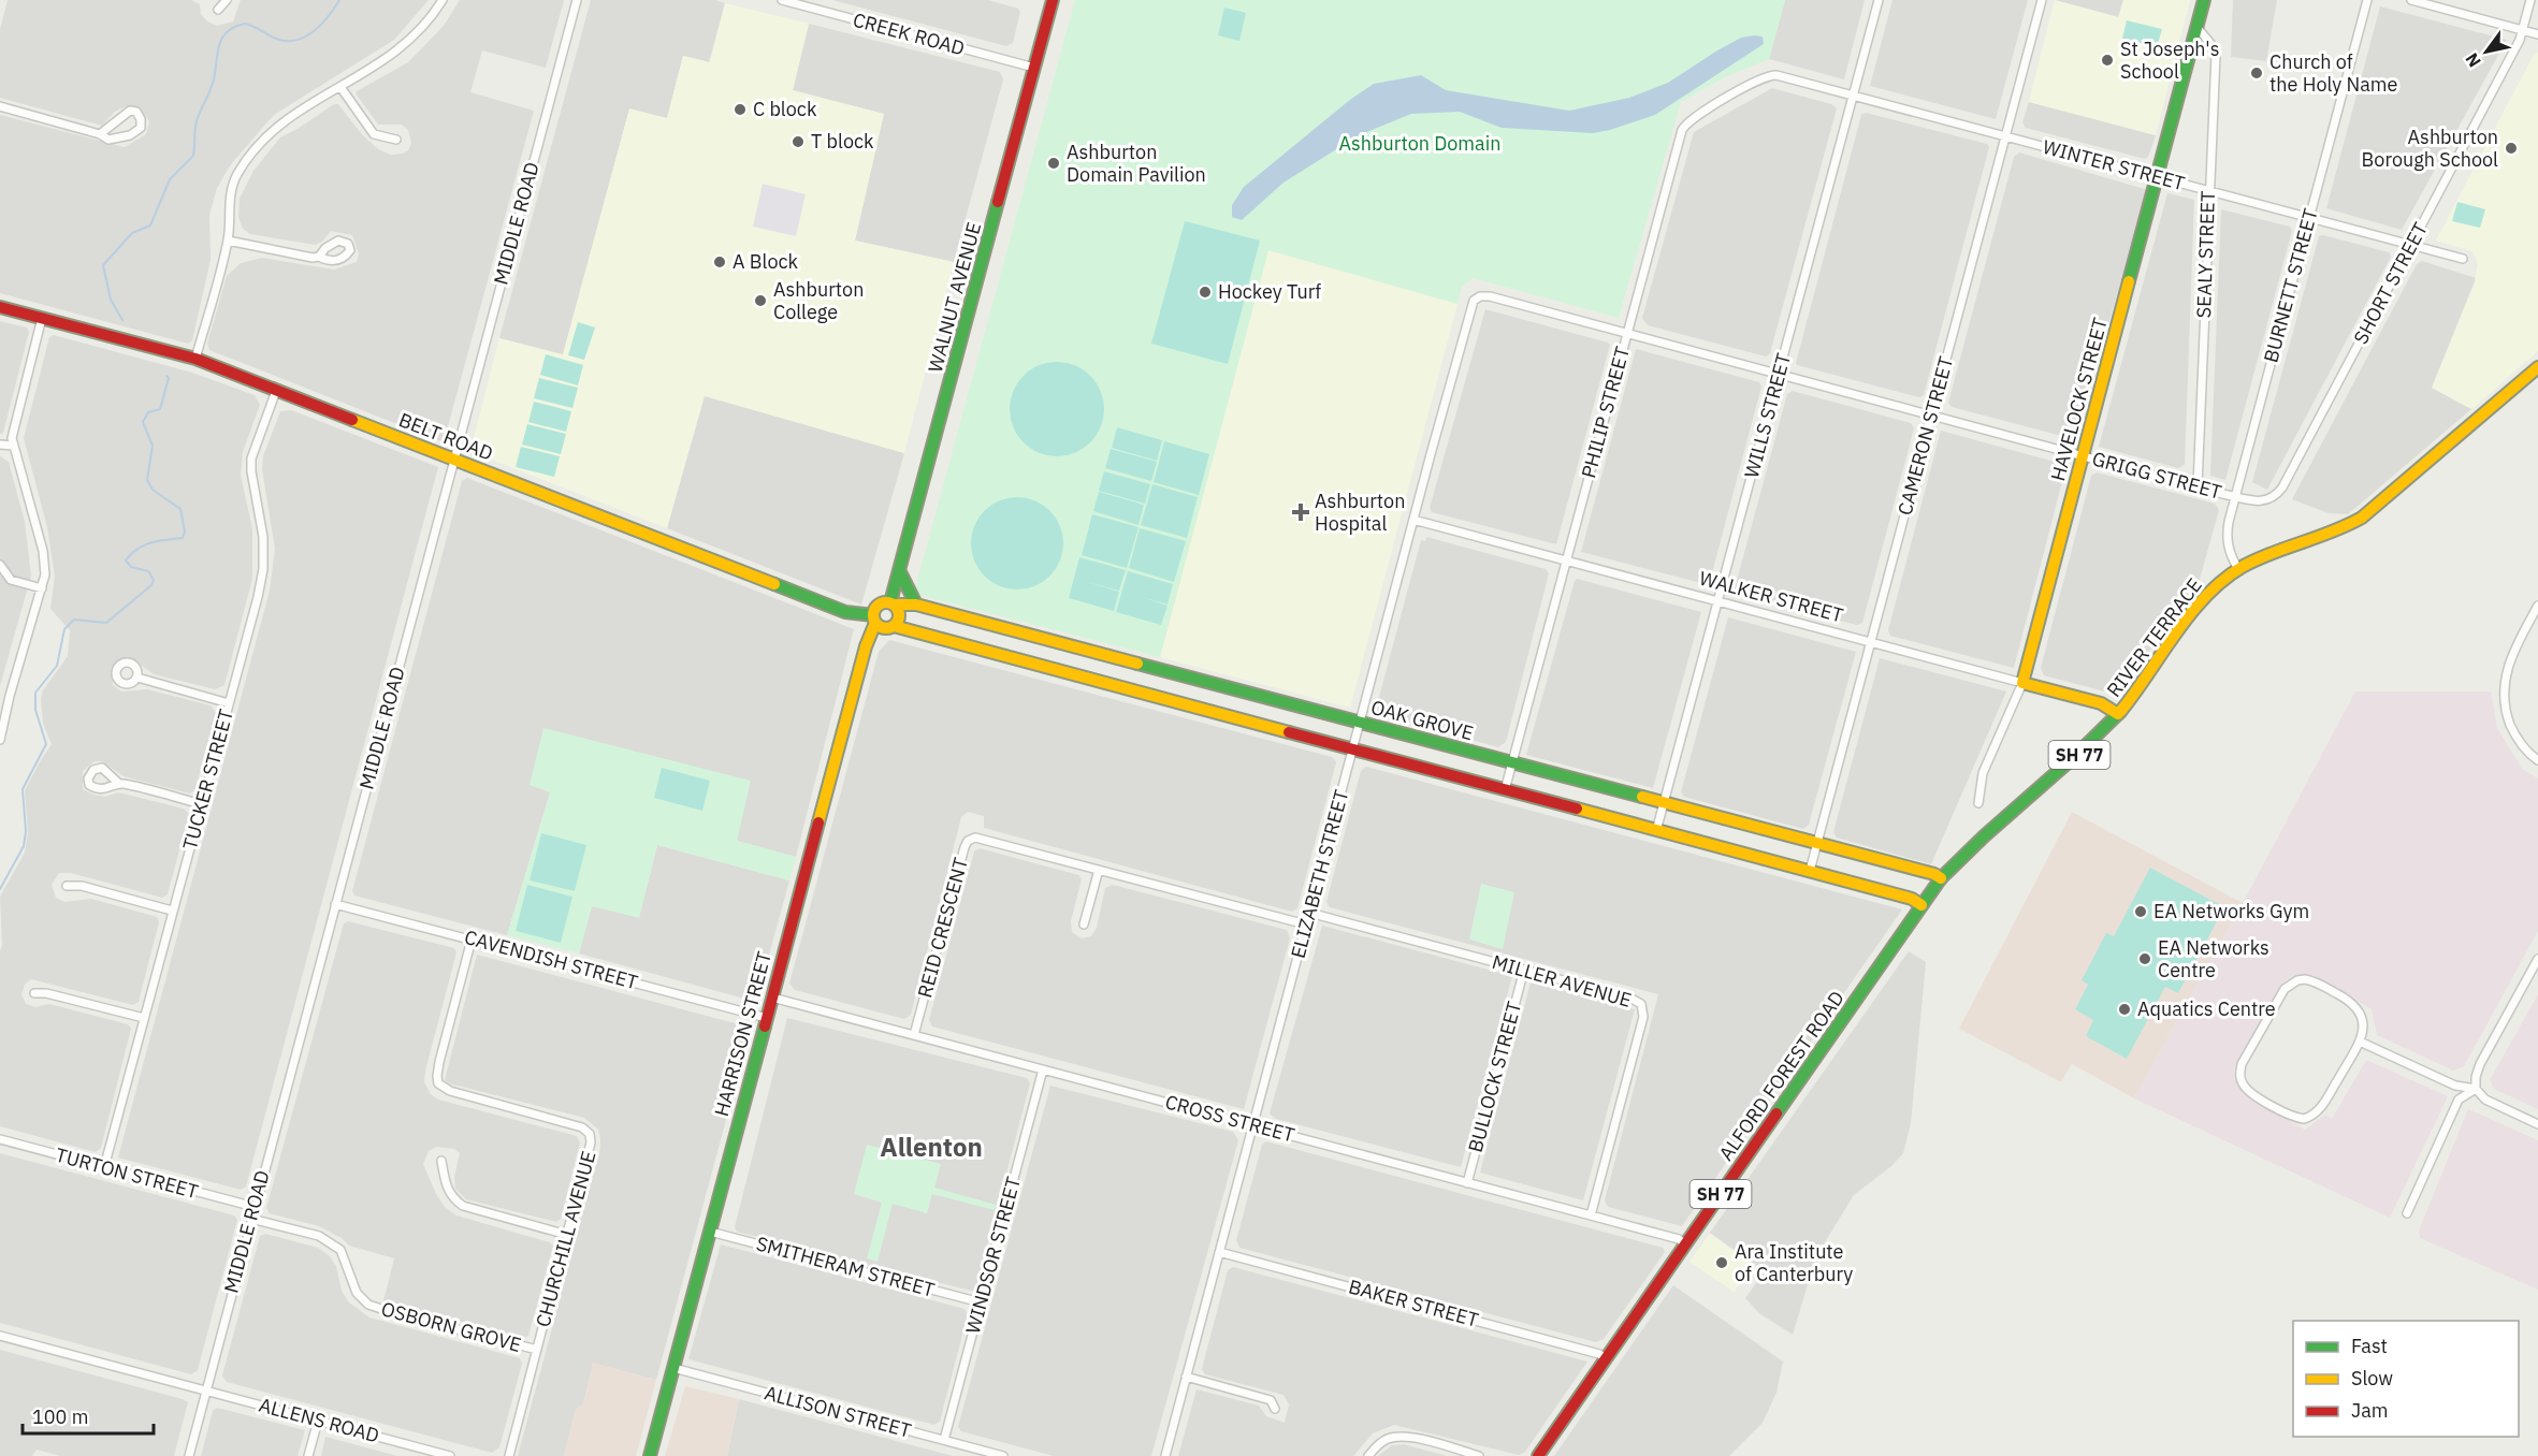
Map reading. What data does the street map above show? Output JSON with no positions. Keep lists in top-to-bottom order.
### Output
{
  "streets": {
    "street": [
      "CREEK ROAD",
      "WINTER STREET",
      "MIDDLE ROAD",
      "SEALY STREET",
      "SHORT STREET",
      "BURNETT STREET",
      "WALNUT AVENUE",
      "HAVELOCK STREET",
      "PHILIP STREET",
      "WILLS STREET",
      "CAMERON STREET",
      "BELT ROAD",
      "GRIGG STREET",
      "WALKER STREET",
      "RIVER TERRACE",
      "OAK GROVE",
      "SH 77",
      "TUCKER STREET",
      "ELIZABETH STREET",
      "REID CRESCENT",
      "CAVENDISH STREET",
      "MILLER AVENUE",
      "HARRISON STREET",
      "ALFORD FOREST ROAD",
      "BULLOCK STREET",
      "CROSS STREET",
      "TURTON STREET",
      "CHURCHILL AVENUE",
      "WINDSOR STREET",
      "SMITHERAM STREET",
      "BAKER STREET",
      "OSBORN GROVE",
      "ALLISON STREET",
      "ALLENS ROAD"
    ]
  },
  "crossings": [
    ["CREEK ROAD", "WALNUT AVENUE"],
    ["WINTER STREET", "SEALY STREET"],
    ["WINTER STREET", "SHORT STREET"],
    ["WINTER STREET", "BURNETT STREET"],
    ["WINTER STREET", "HAVELOCK STREET"],
    ["WINTER STREET", "PHILIP STREET"],
    ["WINTER STREET", "WILLS STREET"],
    ["WINTER STREET", "CAMERON STREET"],
    ["MIDDLE ROAD", "BELT ROAD"],
    ["MIDDLE ROAD", "CAVENDISH STREET"],
    ["MIDDLE ROAD", "TURTON STREET"],
    ["MIDDLE ROAD", "OSBORN GROVE"],
    ["MIDDLE ROAD", "ALLENS ROAD"],
    ["SEALY STREET", "HAVELOCK STREET"],
    ["SEALY STREET", "GRIGG STREET"],
    ["SHORT STREET", "BURNETT STREET"],
    ["SHORT STREET", "GRIGG STREET"],
    ["BURNETT STREET", "GRIGG STREET"],
    ["BURNETT STREET", "RIVER TERRACE"],
    ["WALNUT AVENUE", "BELT ROAD"],
    ["WALNUT AVENUE", "OAK GROVE"],
    ["WALNUT AVENUE", "HARRISON STREET"],
    ["HAVELOCK STREET", "GRIGG STREET"],
    ["HAVELOCK STREET", "WALKER STREET"],
    ["PHILIP STREET", "GRIGG STREET"],
    ["PHILIP STREET", "WALKER STREET"],
    ["PHILIP STREET", "OAK GROVE"],
    ["WILLS STREET", "GRIGG STREET"],
    ["WILLS STREET", "WALKER STREET"],
    ["WILLS STREET", "OAK GROVE"],
    ["CAMERON STREET", "GRIGG STREET"],
    ["CAMERON STREET", "WALKER STREET"],
    ["CAMERON STREET", "OAK GROVE"],
    ["BELT ROAD", "OAK GROVE"],
    ["BELT ROAD", "TUCKER STREET"],
    ["BELT ROAD", "HARRISON STREET"],
    ["GRIGG STREET", "ELIZABETH STREET"],
    ["WALKER STREET", "RIVER TERRACE"],
    ["WALKER STREET", "ELIZABETH STREET"],
    ["RIVER TERRACE", "OAK GROVE"],
    ["RIVER TERRACE", "ALFORD FOREST ROAD"],
    ["OAK GROVE", "ELIZABETH STREET"],
    ["OAK GROVE", "HARRISON STREET"],
    ["TUCKER STREET", "TURTON STREET"],
    ["ELIZABETH STREET", "REID CRESCENT"],
    ["ELIZABETH STREET", "MILLER AVENUE"],
    ["ELIZABETH STREET", "CROSS STREET"],
    ["ELIZABETH STREET", "BAKER STREET"],
    ["REID CRESCENT", "CROSS STREET"],
    ["CAVENDISH STREET", "HARRISON STREET"],
    ["CAVENDISH STREET", "CHURCHILL AVENUE"],
    ["MILLER AVENUE", "BULLOCK STREET"],
    ["MILLER AVENUE", "CROSS STREET"],
    ["HARRISON STREET", "CROSS STREET"],
    ["HARRISON STREET", "SMITHERAM STREET"],
    ["HARRISON STREET", "ALLISON STREET"],
    ["ALFORD FOREST ROAD", "CROSS STREET"],
    ["ALFORD FOREST ROAD", "BAKER STREET"],
    ["BULLOCK STREET", "CROSS STREET"],
    ["CROSS STREET", "WINDSOR STREET"],
    ["CHURCHILL AVENUE", "OSBORN GROVE"],
    ["WINDSOR STREET", "SMITHERAM STREET"],
    ["WINDSOR STREET", "ALLISON STREET"]
  ],
  "districts": ["Allenton"],
  "parks": ["Ashburton Domain"],
  "places": {
    "other": [
      "St Joseph's School",
      "Church of the Holy Name",
      "C block",
      "T block",
      "Ashburton Borough School",
      "Ashburton Domain Pavilion",
      "A Block",
      "Hockey Turf",
      "Ashburton College",
      "EA Networks Gym",
      "EA Networks Centre",
      "Aquatics Centre",
      "Ara Institute of Canterbury"
    ],
    "health": ["Ashburton Hospital"]
  },
  "legend": ["Fast", "Slow", "Jam"],
  "scale_bar": "100 m",
  "north": "bottom left"
}
